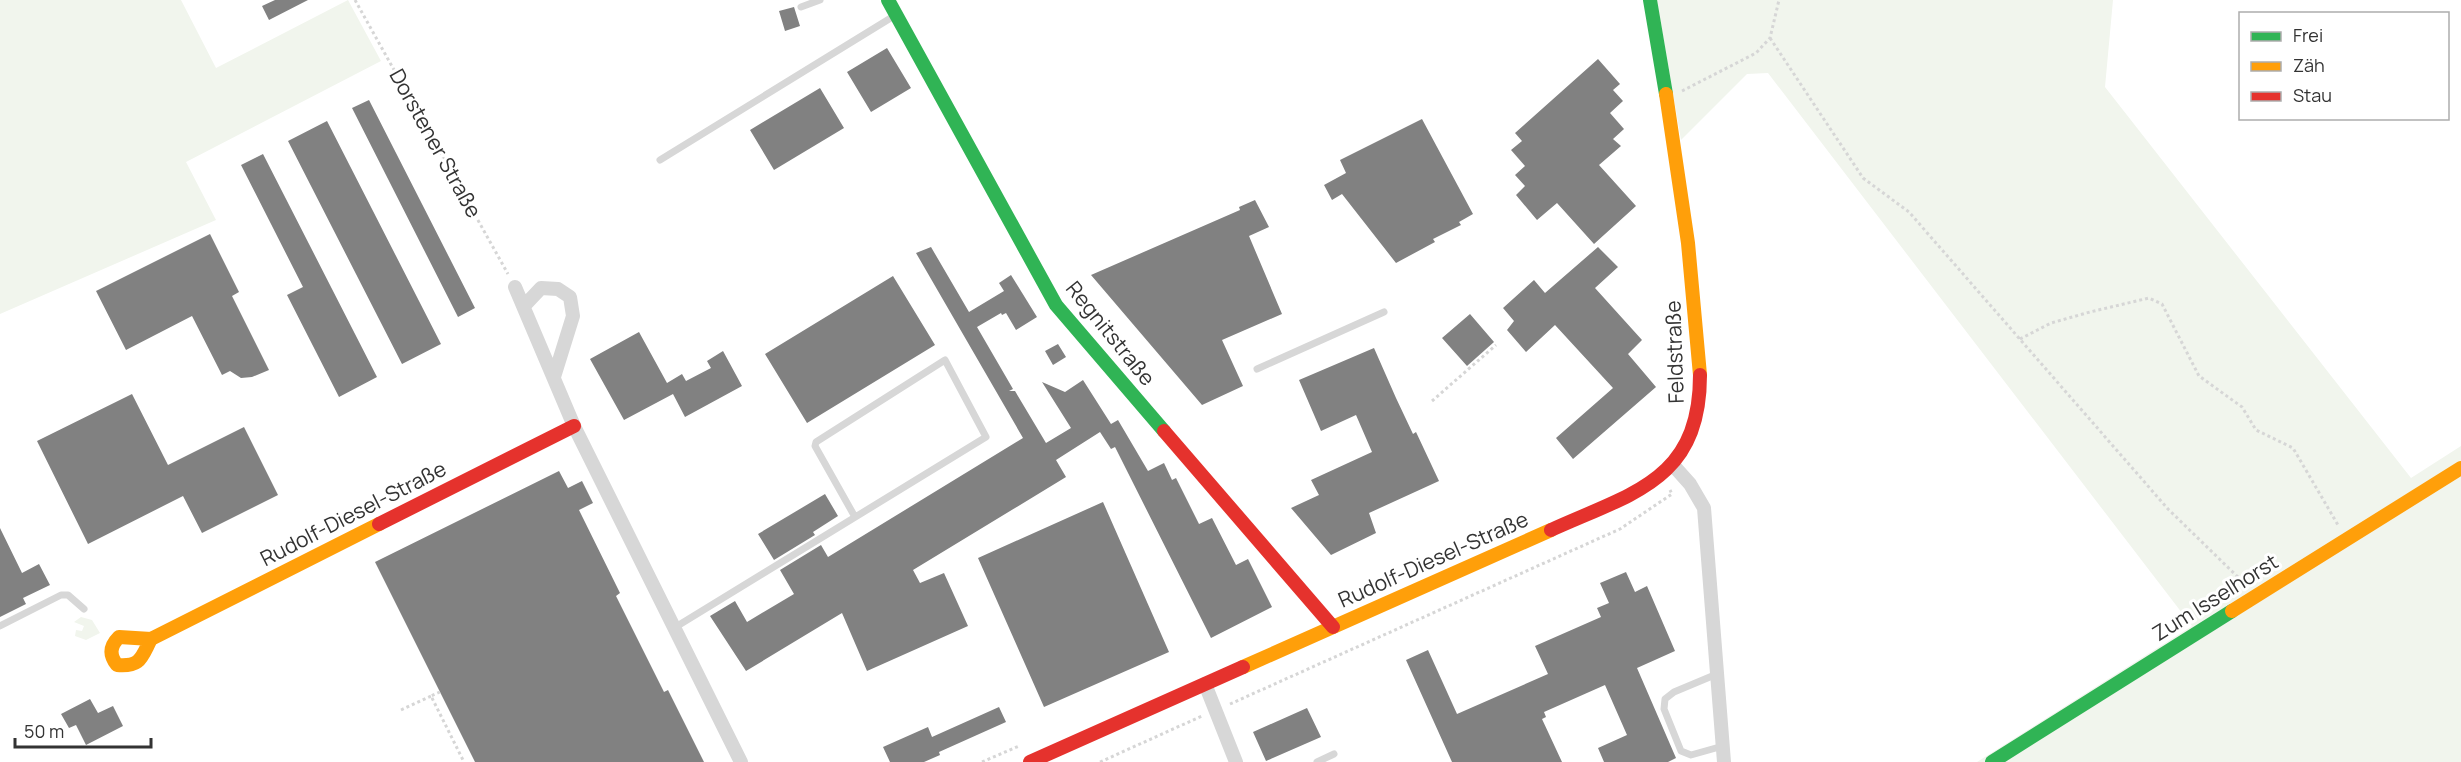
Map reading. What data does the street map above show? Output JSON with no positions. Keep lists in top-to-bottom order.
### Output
{
  "streets": {
    "street": [
      "Regnitstraße",
      "Feldstraße",
      "Rudolf-Diesel-Straße",
      "Zum Isselhorst"
    ],
    "path": ["Dorstener Straße"]
  },
  "crossings": [
    ["Regnitstraße", "Rudolf-Diesel-Straße"],
    ["Feldstraße", "Rudolf-Diesel-Straße"]
  ],
  "legend": ["Frei", "Zäh", "Stau"],
  "scale_bar": "50 m"
}
